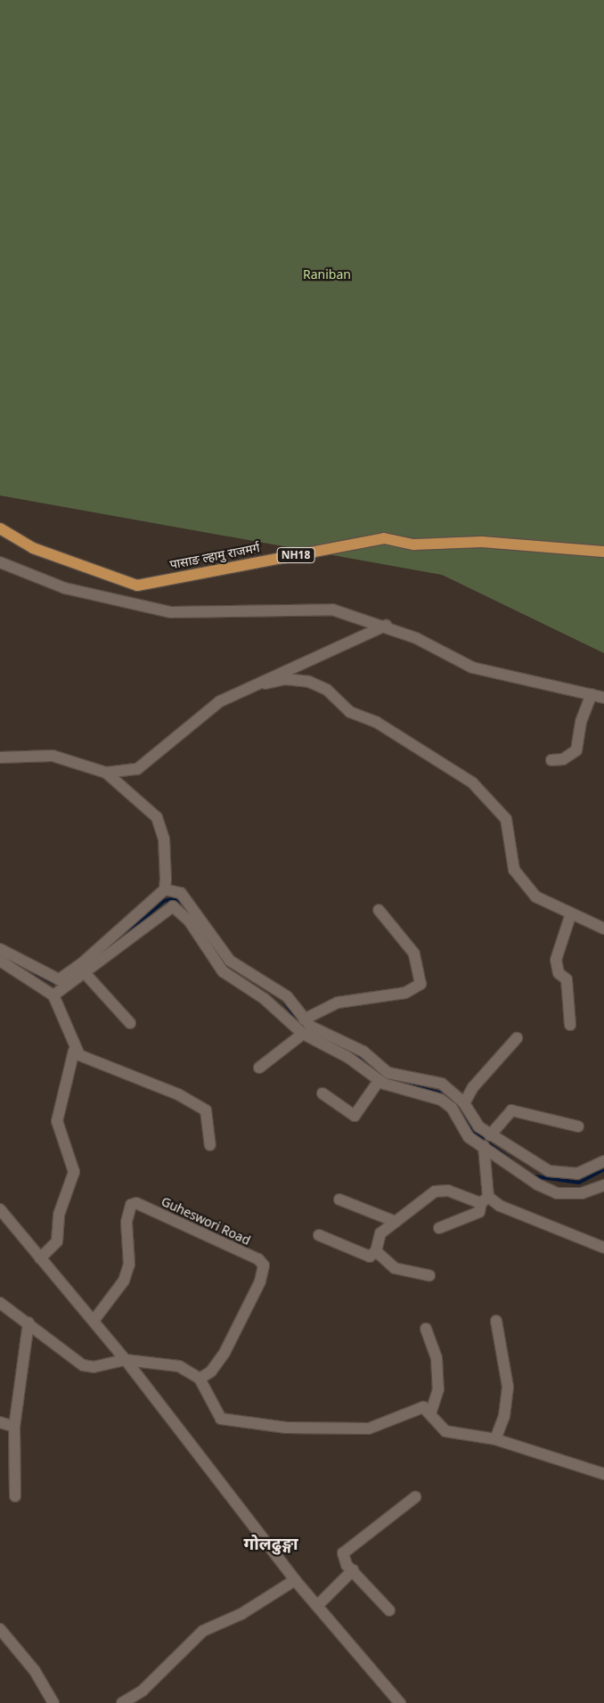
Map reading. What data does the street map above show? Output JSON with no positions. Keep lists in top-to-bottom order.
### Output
{
  "streets": {
    "main road": ["NH18", "पासाङ ल्हामु राजमर्ग"],
    "street": ["Guheswori Road"]
  },
  "districts": ["गोलढुङ्गा"],
  "parks": ["Raniban"]
}
